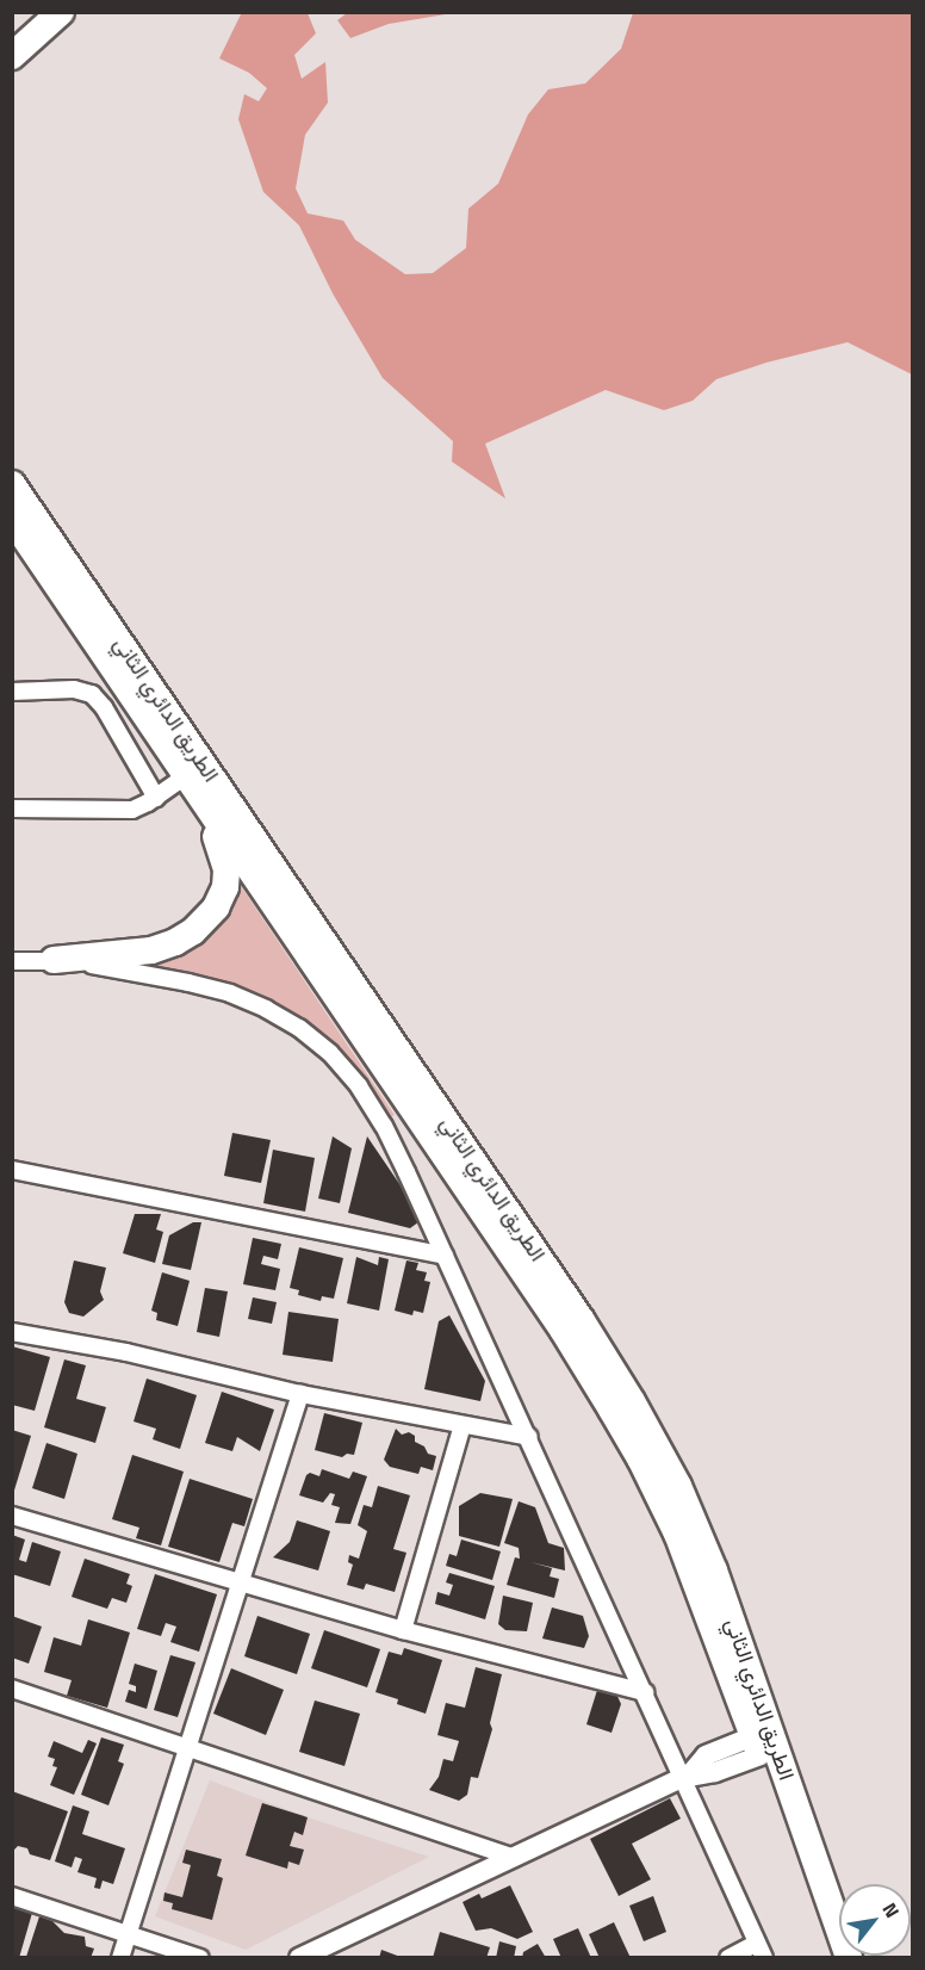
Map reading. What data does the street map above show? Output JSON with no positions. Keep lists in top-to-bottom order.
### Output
{
  "streets": {
    "main road": ["الطريق الدائري الثاني"]
  },
  "north": "top right"
}
